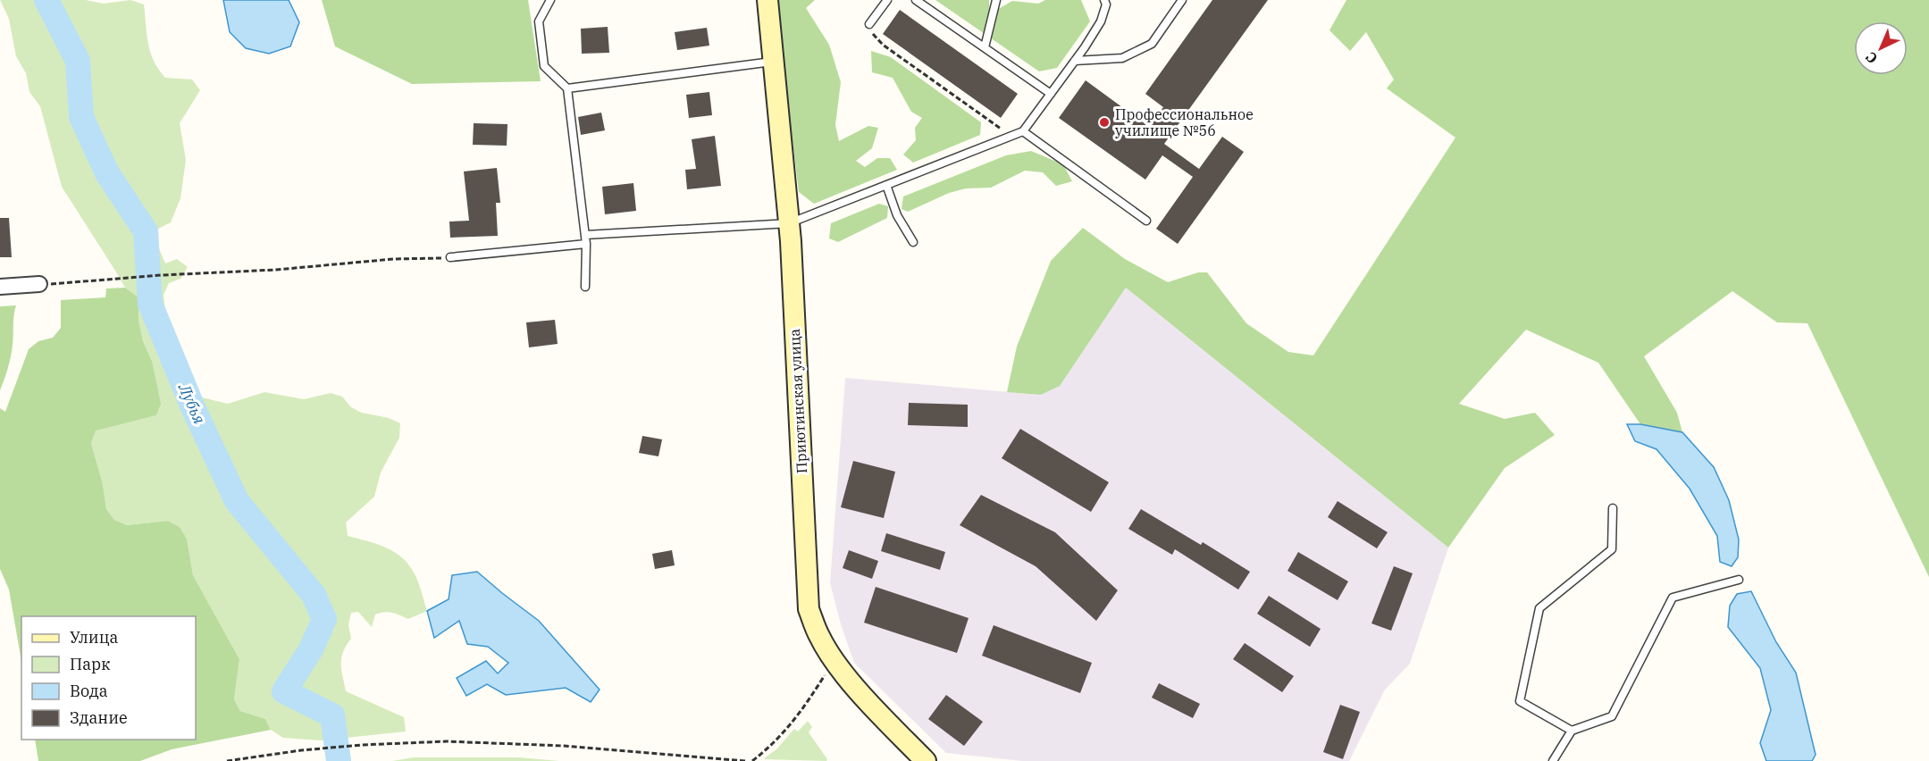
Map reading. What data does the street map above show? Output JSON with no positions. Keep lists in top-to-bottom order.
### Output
{
  "streets": {
    "street": ["Приютинская улица"]
  },
  "water": ["Лубья"],
  "places": ["Профессиональное училище №56"],
  "legend": [
    "Улица",
    "Парк",
    "Вода",
    "Здание"
  ],
  "north": "bottom left"
}
